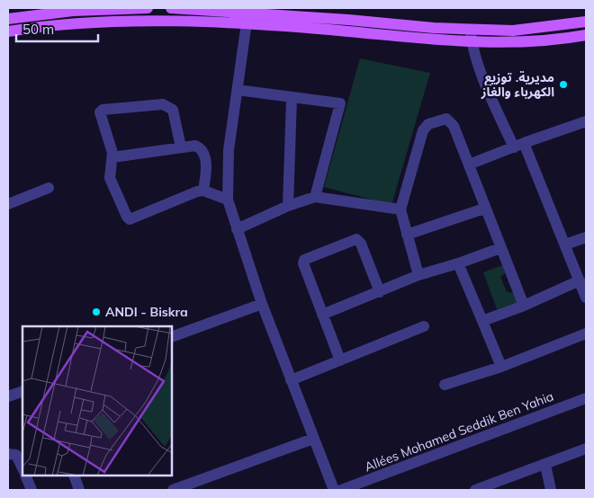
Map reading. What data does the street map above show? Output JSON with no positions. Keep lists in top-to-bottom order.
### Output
{
  "streets": {
    "street": ["Allées Mohamed Seddik Ben Yahia"]
  },
  "places": ["مديرية. توزيع الكهرباء والغاز", "ANDI - Biskra"],
  "scale_bar": "50 m"
}
